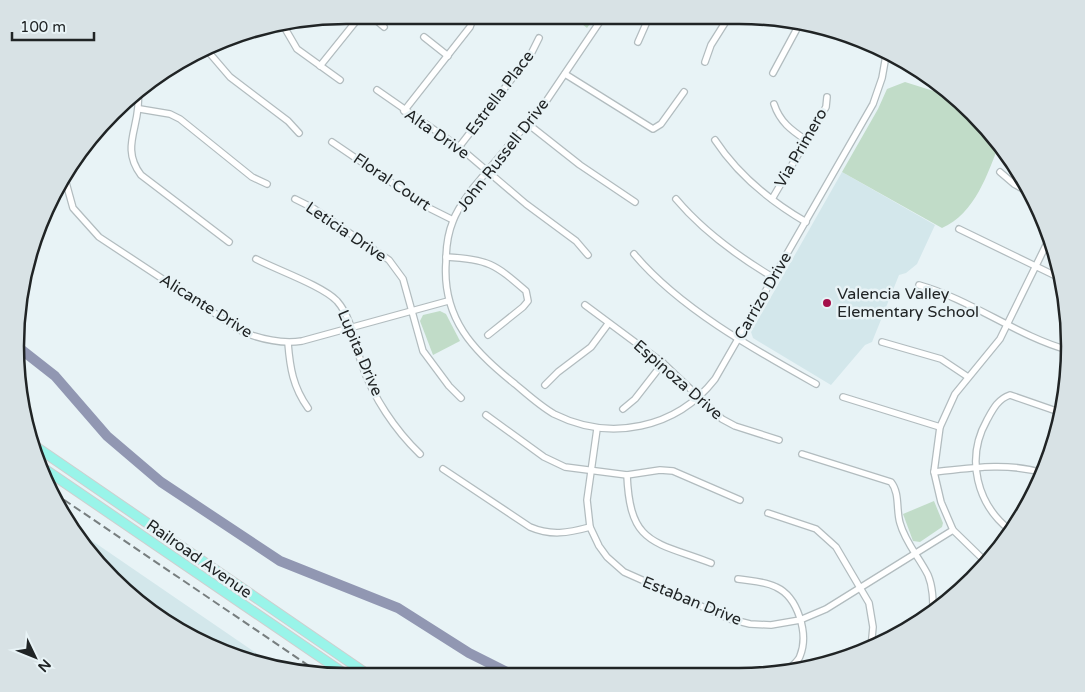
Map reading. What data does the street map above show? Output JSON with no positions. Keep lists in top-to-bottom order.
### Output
{
  "streets": {
    "main road": ["Railroad Avenue"],
    "street": [
      "Estrella Place",
      "Alta Drive",
      "Via Primero",
      "John Russell Drive",
      "Floral Court",
      "Leticia Drive",
      "Carrizo Drive",
      "Alicante Drive",
      "Lupita Drive",
      "Espinoza Drive",
      "Estaban Drive"
    ]
  },
  "crossings": [
    ["Estrella Place", "Alta Drive"],
    ["Alta Drive", "John Russell Drive"],
    ["John Russell Drive", "Floral Court"],
    ["John Russell Drive", "Carrizo Drive"],
    ["John Russell Drive", "Alicante Drive"],
    ["Leticia Drive", "Alicante Drive"],
    ["Carrizo Drive", "Espinoza Drive"],
    ["Carrizo Drive", "Estaban Drive"],
    ["Alicante Drive", "Lupita Drive"]
  ],
  "places": ["Valencia Valley Elementary School"],
  "scale_bar": "100 m",
  "north": "bottom right"
}
